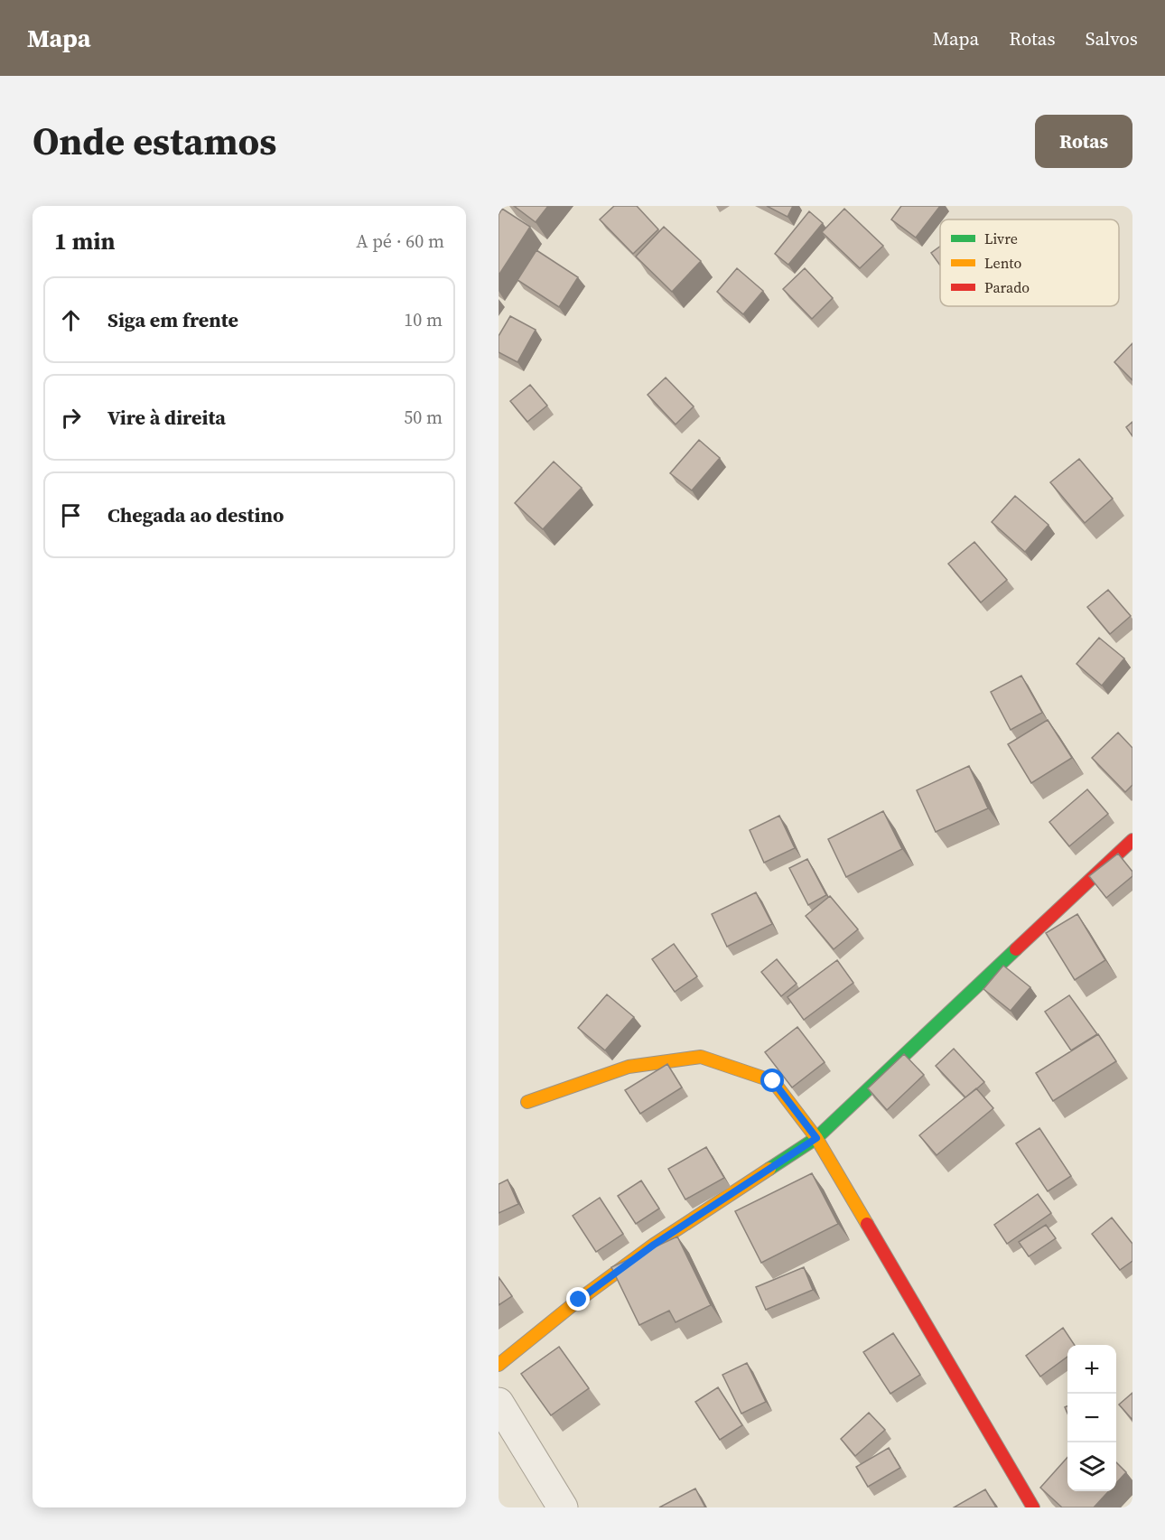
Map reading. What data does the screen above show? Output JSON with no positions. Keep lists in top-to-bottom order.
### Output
{
  "legend": ["Livre", "Lento", "Parado"],
  "page": {
    "header": "Mapa",
    "nav": ["Mapa", "Rotas", "Salvos"],
    "title": "Onde estamos",
    "buttons": "Rotas",
    "heading": ["1 min", "A pé · 60 m"],
    "list": [
      ["Siga em frente", "10 m"],
      ["Vire à direita", "50 m"],
      "Chegada ao destino"
    ],
    "map_buttons": ["+", "−"]
  }
}
